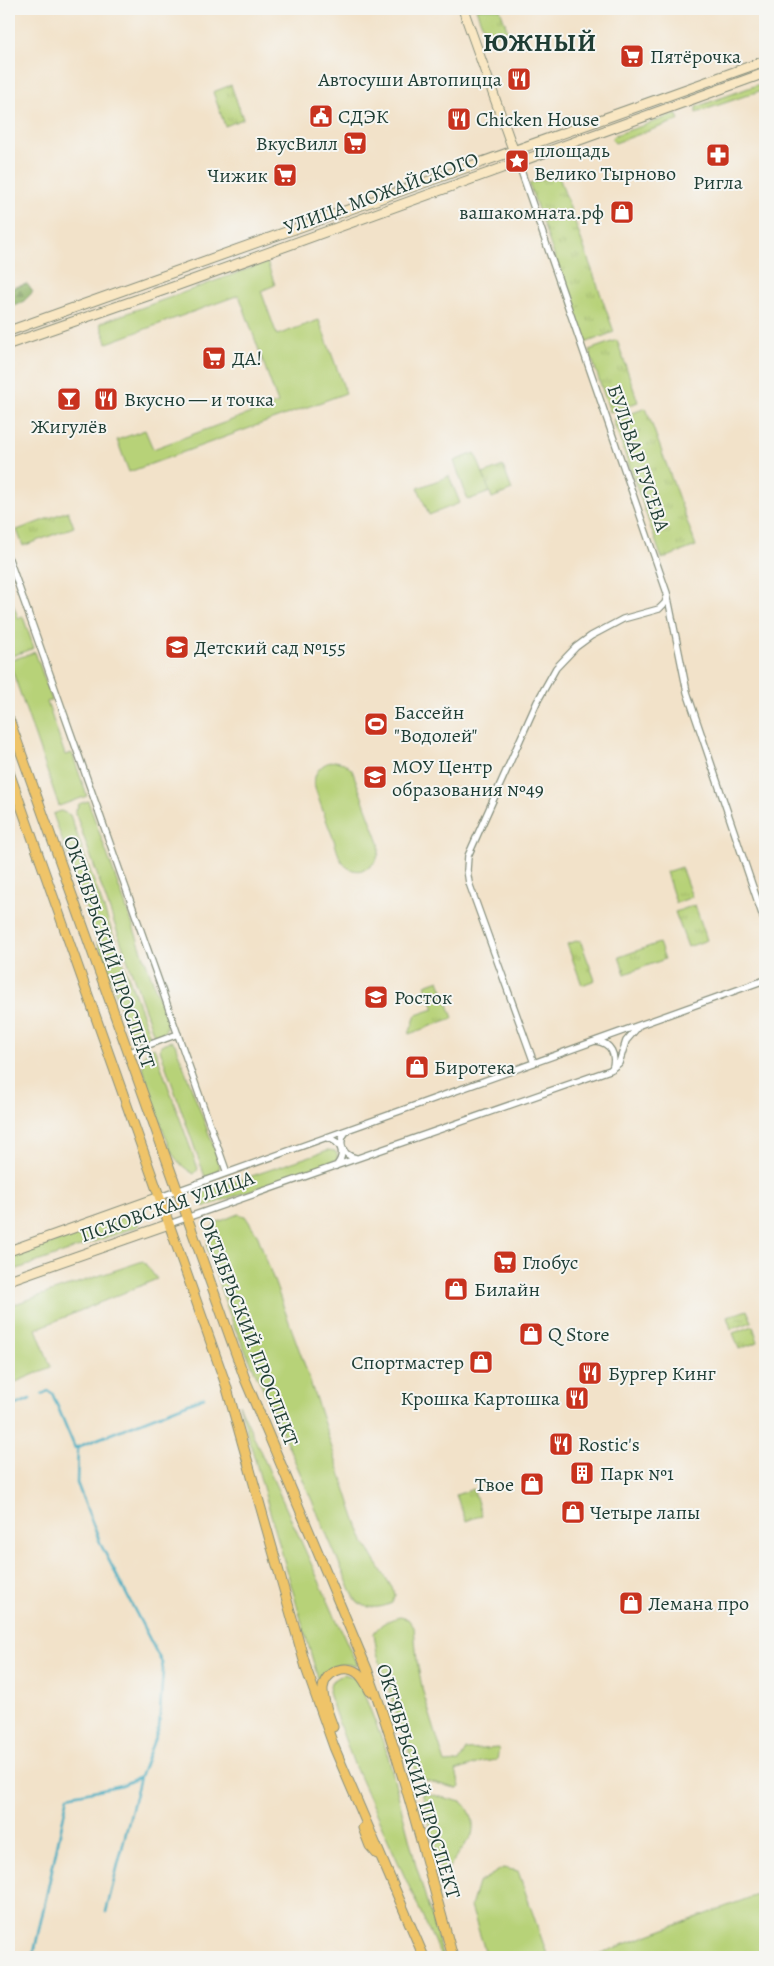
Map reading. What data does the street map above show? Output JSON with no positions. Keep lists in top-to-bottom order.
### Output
{
  "streets": {
    "main road": [
      "УЛИЦА МОЖАЙСКОГО",
      "БУЛЬВАР ГУСЕВА",
      "ОКТЯБРЬСКИЙ ПРОСПЕКТ",
      "ПСКОВСКАЯ УЛИЦА"
    ]
  },
  "crossings": [
    ["УЛИЦА МОЖАЙСКОГО", "БУЛЬВАР ГУСЕВА"],
    ["ОКТЯБРЬСКИЙ ПРОСПЕКТ", "ПСКОВСКАЯ УЛИЦА"]
  ],
  "districts": ["ЮЖНЫЙ"],
  "places": {
    "supermarket": [
      "Пятёрочка",
      "ВкусВилл",
      "Чижик",
      "ДА!",
      "Глобус"
    ],
    "restaurant": [
      "Автосуши Автопицца",
      "Chicken House",
      "Вкусно — и точка",
      "Бургер Кинг",
      "Крошка Картошка",
      "Rostic's"
    ],
    "public building": ["СДЭК"],
    "pharmacy": ["Ригла"],
    "place": ["площадь Велико Тырново"],
    "shop": [
      "вашакомната.рф",
      "Биротека",
      "Билайн",
      "Q Store",
      "Спортмастер",
      "Твое",
      "Четыре лапы",
      "Лемана про"
    ],
    "bar": ["Жигулёв"],
    "school or university": ["Детский сад №155", "МОУ Центр образования №49", "Росток"],
    "sports": ["Бассейн \"Водолей\""],
    "building": ["Парк №1"]
  }
}
